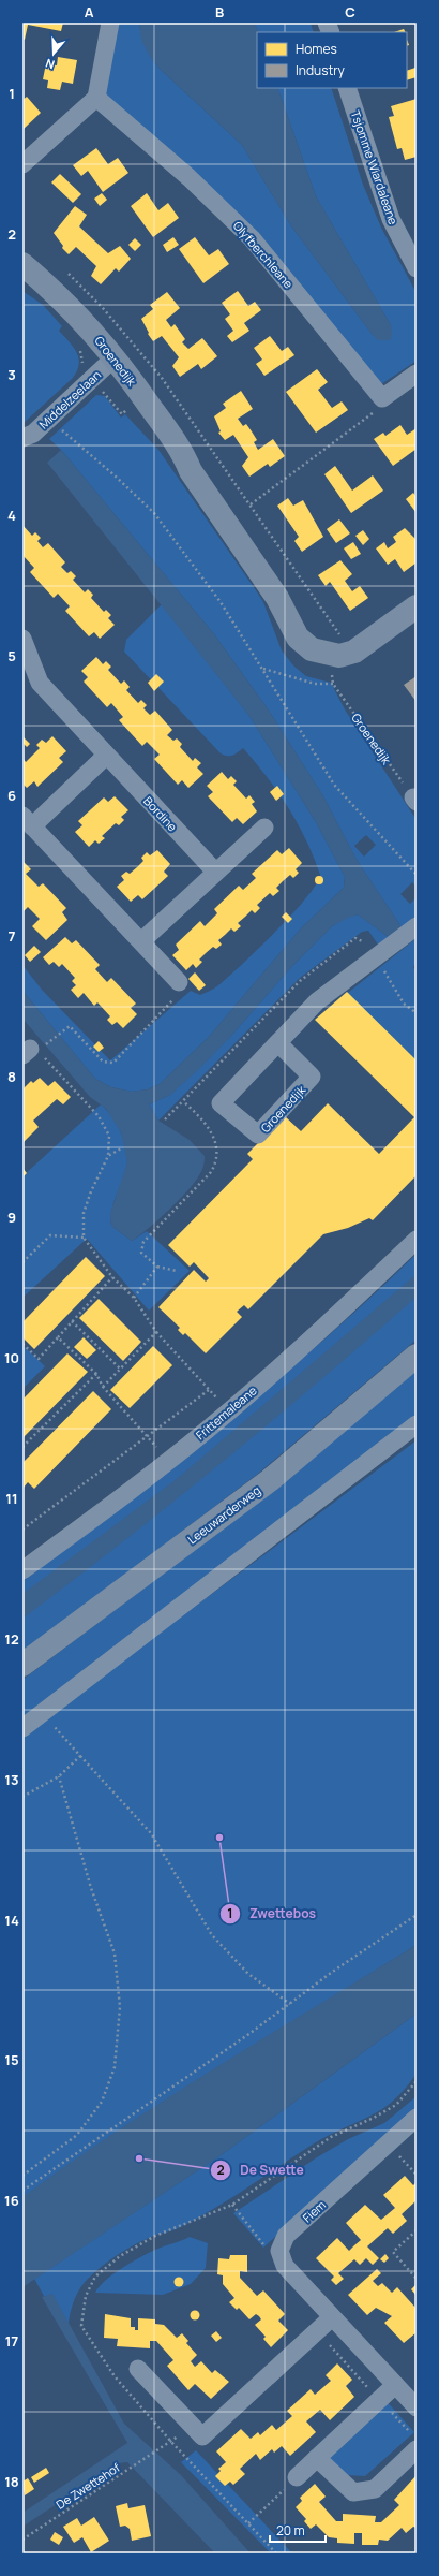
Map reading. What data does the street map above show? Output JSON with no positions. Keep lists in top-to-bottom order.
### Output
{
  "streets": {
    "main road": ["Groenedijk", "Leeuwarderweg"],
    "street": [
      "Tsjomme Wiardaleane",
      "Olyfberchleane",
      "Middelzeelaan",
      "Bordine",
      "Frittemaleane",
      "Fiem"
    ],
    "path": ["De Zwettehof"]
  },
  "crossings": [
    ["Groenedijk", "Middelzeelaan"]
  ],
  "places": ["Zwettebos", "De Swette"],
  "legend": ["Homes", "Industry"],
  "scale_bar": "20 m",
  "north": "bottom",
  "grid": {
    "columns": ["A", "B", "C"],
    "rows": [
      "1",
      "2",
      "3",
      "4",
      "5",
      "6",
      "7",
      "8",
      "9",
      "10",
      "11",
      "12",
      "13",
      "14",
      "15",
      "16",
      "17",
      "18"
    ]
  }
}
